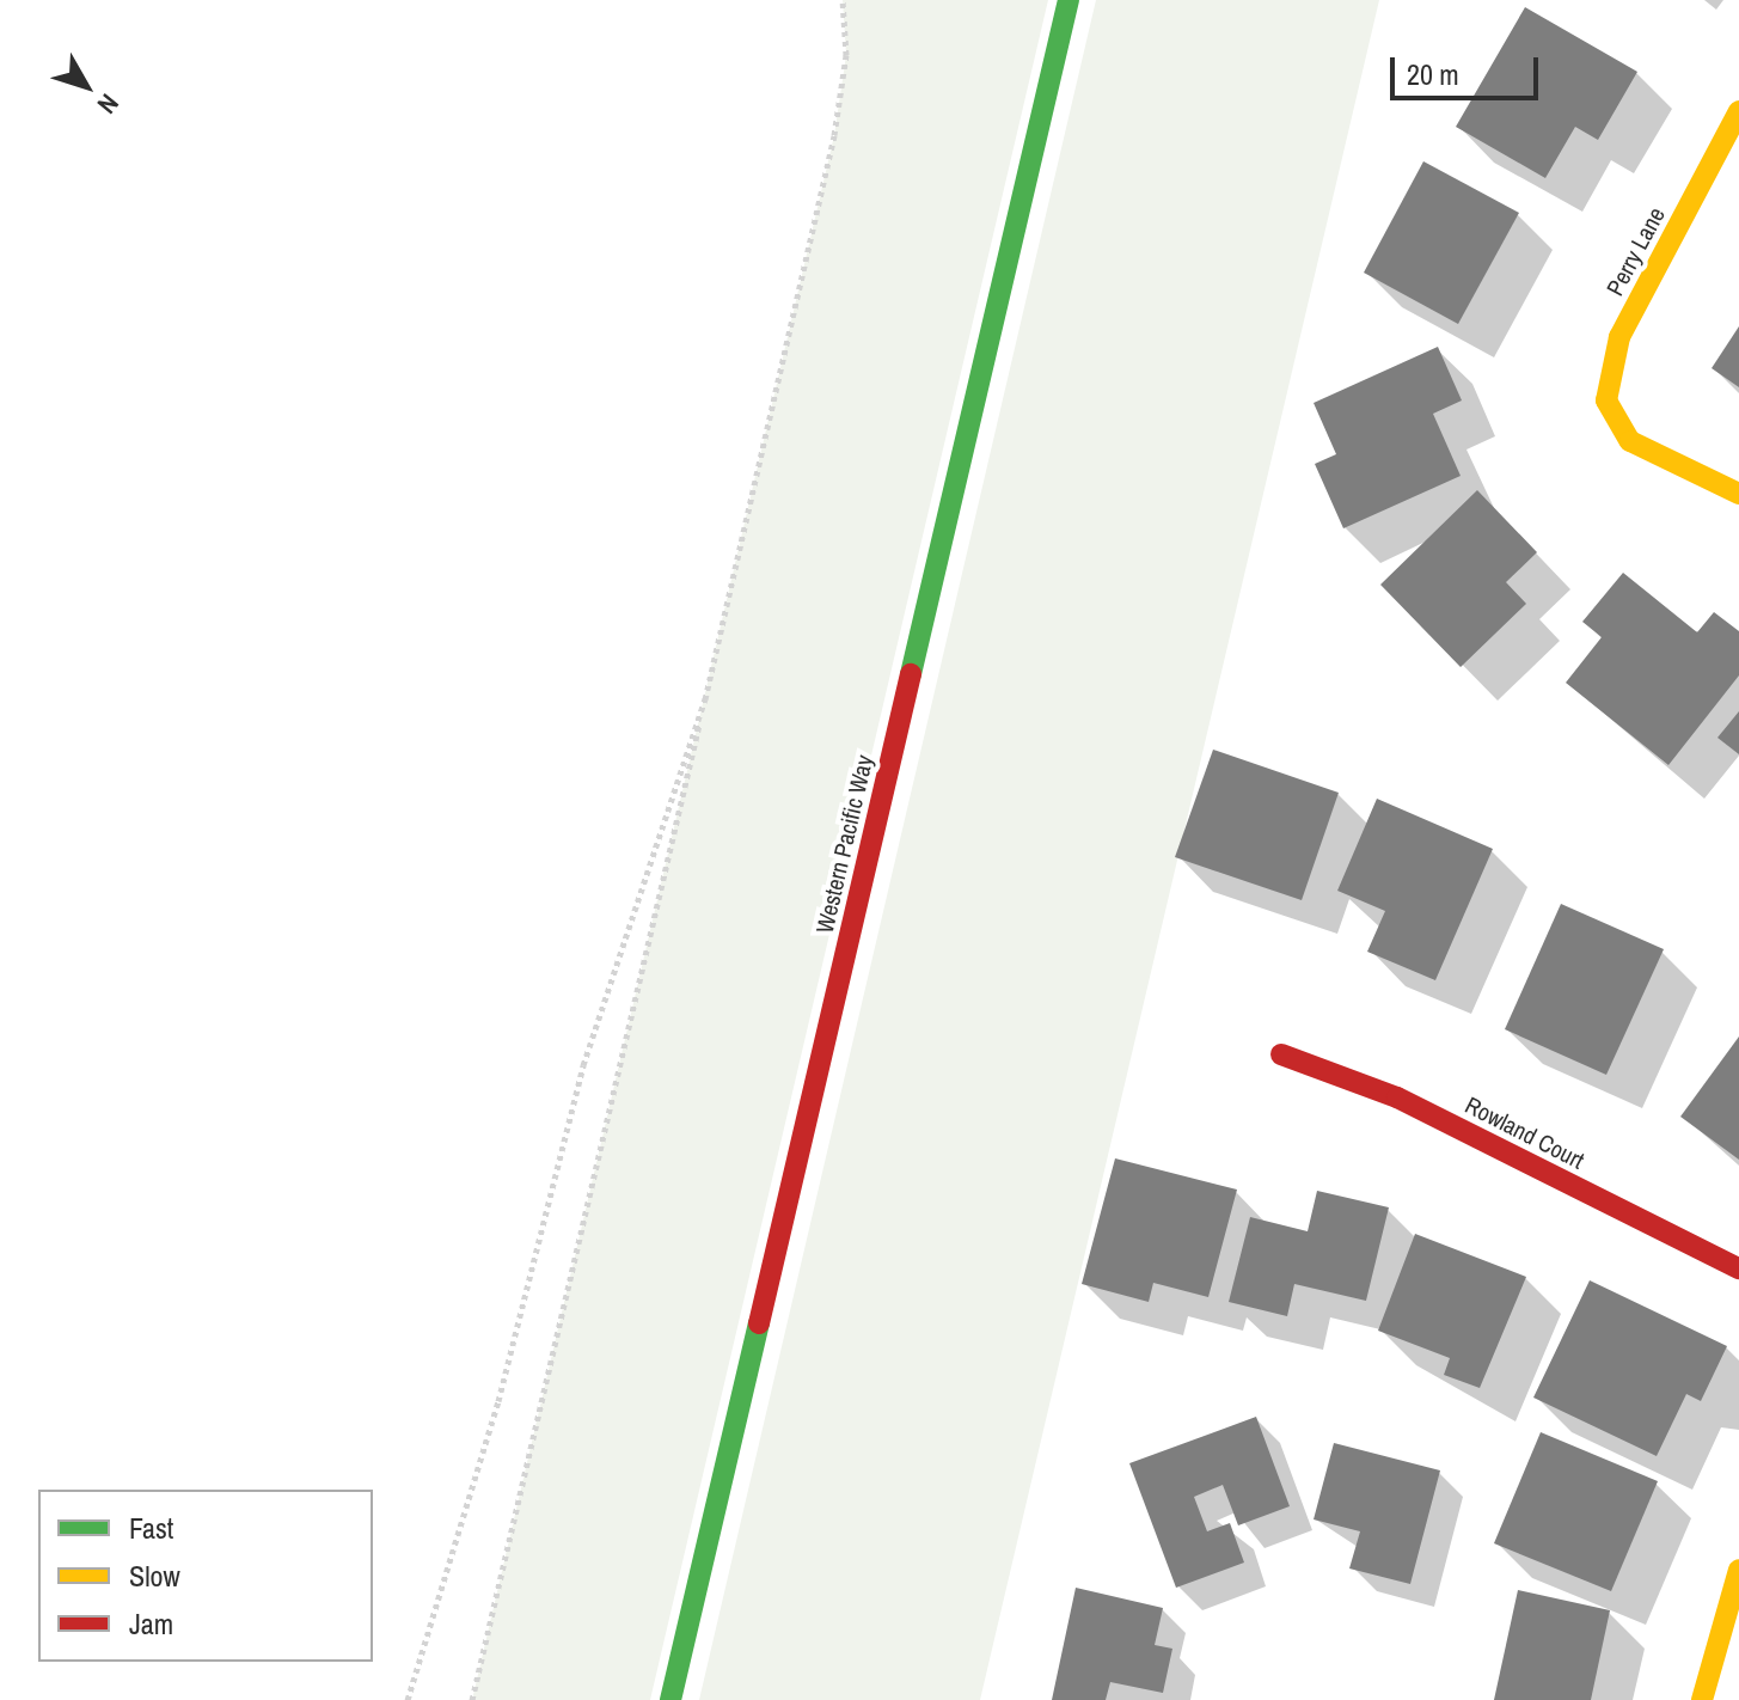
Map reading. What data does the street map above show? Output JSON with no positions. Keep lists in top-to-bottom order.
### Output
{
  "streets": {
    "street": ["Perry Lane", "Western Pacific Way", "Rowland Court"]
  },
  "legend": ["Fast", "Slow", "Jam"],
  "scale_bar": "20 m",
  "north": "bottom right"
}
